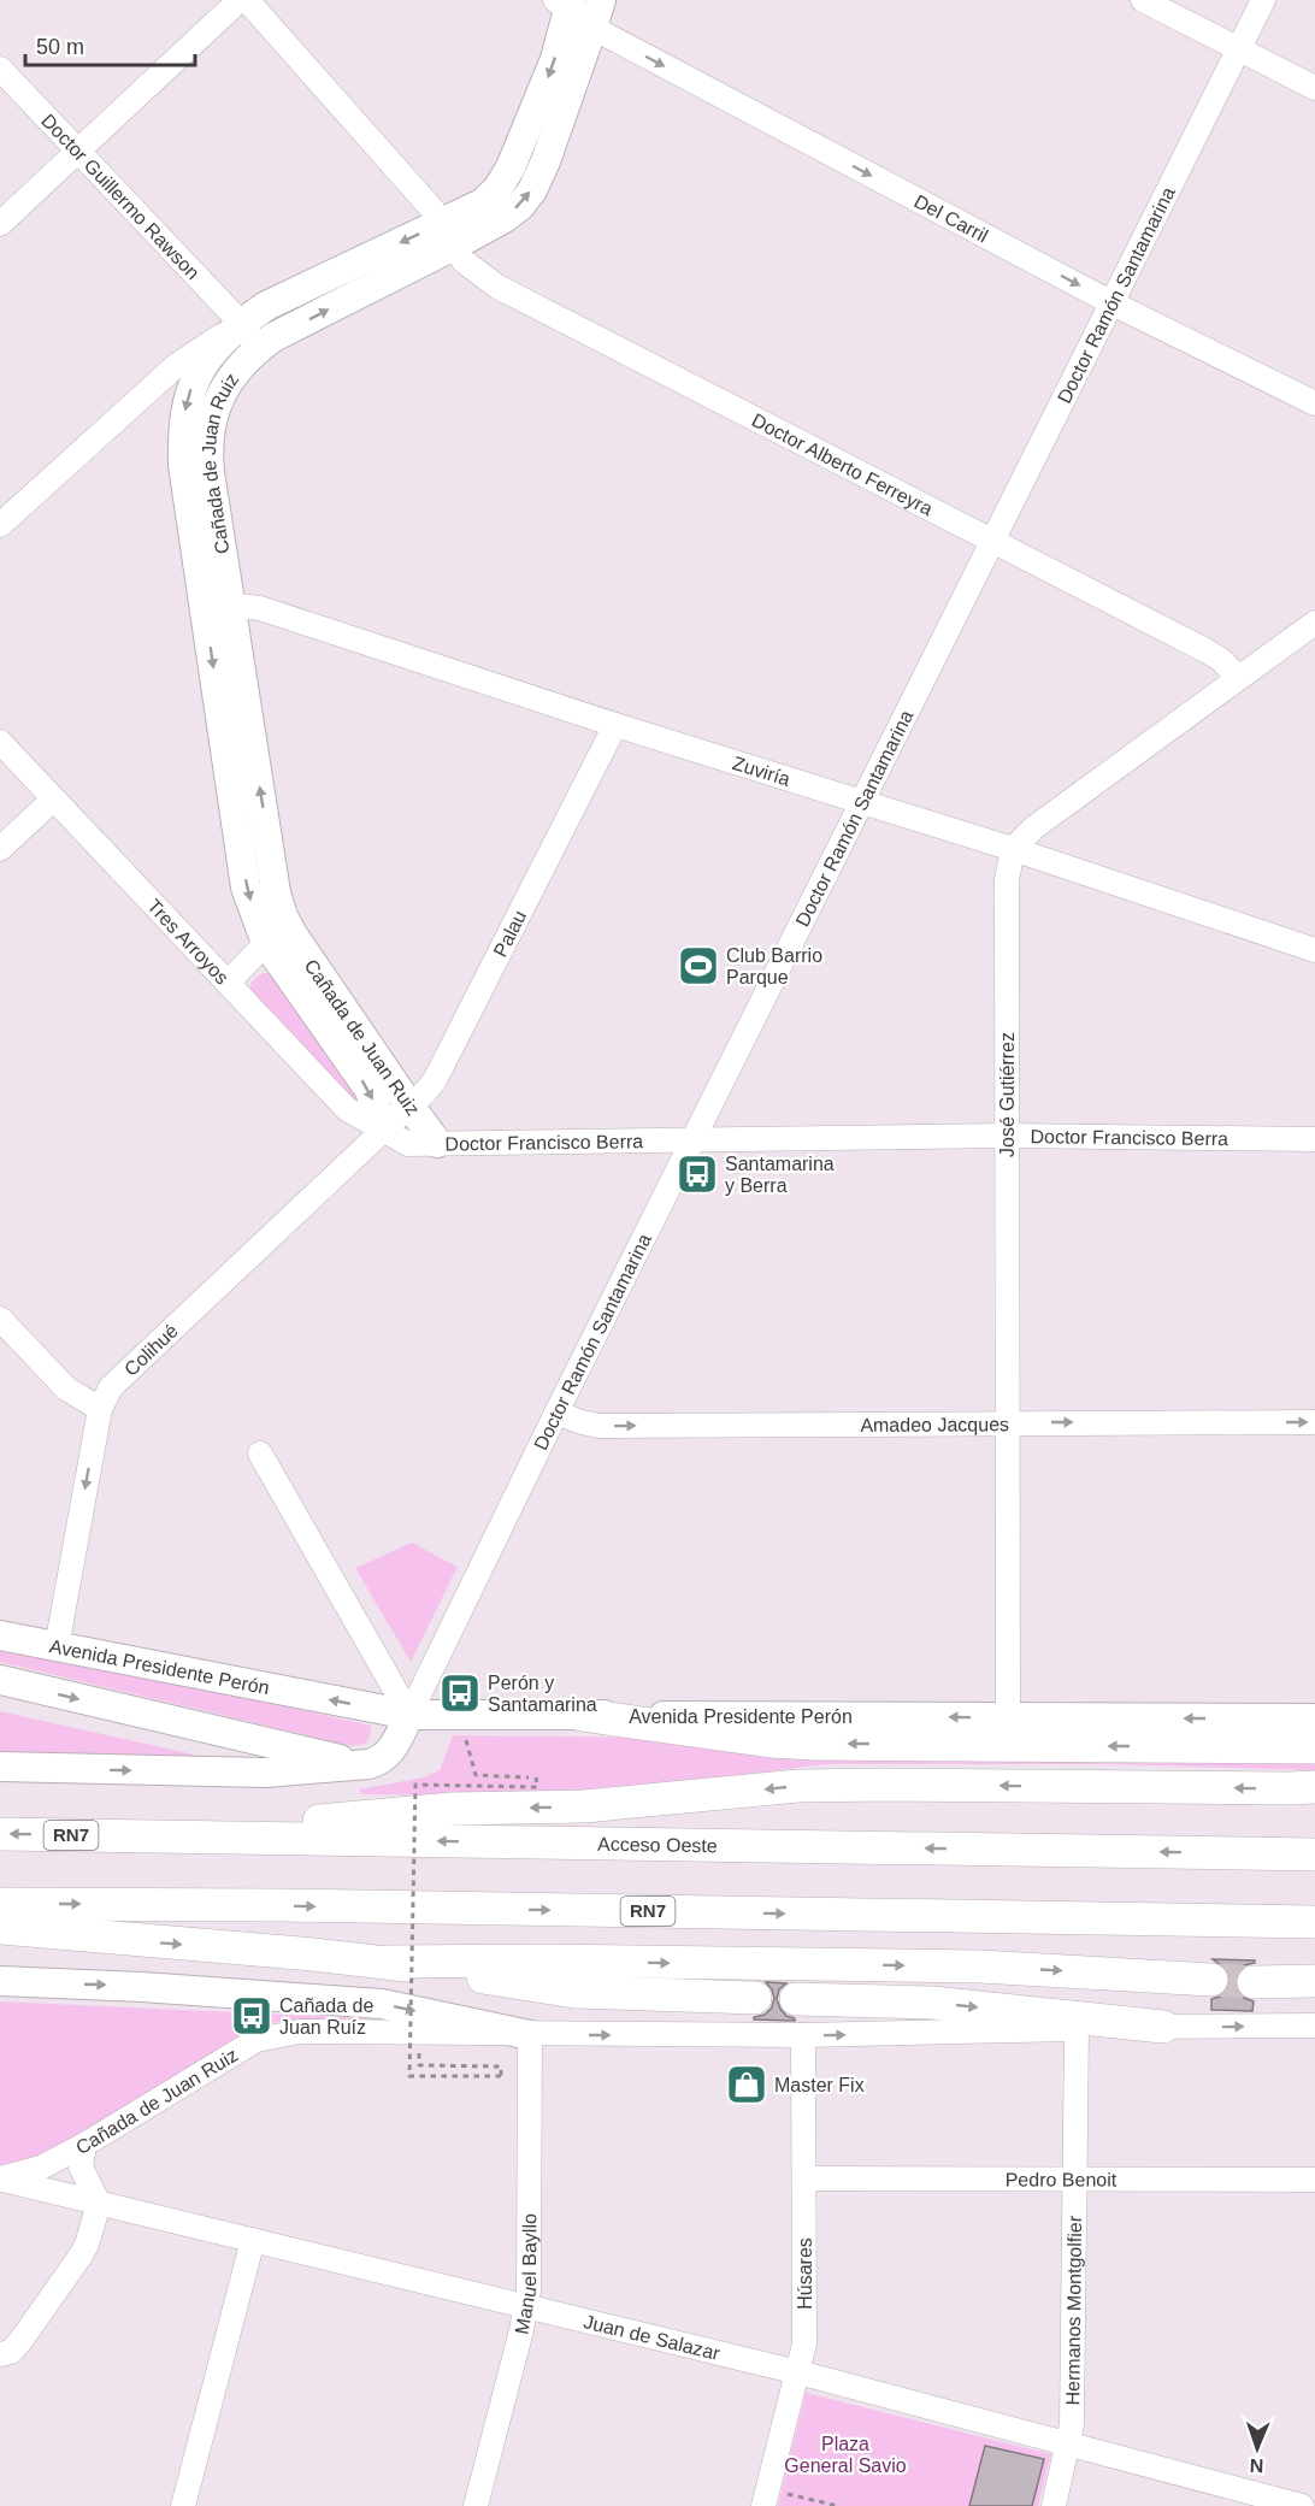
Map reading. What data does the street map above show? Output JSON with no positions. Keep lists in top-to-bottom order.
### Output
{
  "streets": {
    "highway": ["RN7", "Acceso Oeste"],
    "main road": ["Cañada de Juan Ruiz", "Avenida Presidente Perón"],
    "street": [
      "Doctor Guillermo Rawson",
      "Del Carril",
      "Doctor Ramón Santamarina",
      "Doctor Alberto Ferreyra",
      "Zuviría",
      "Palau",
      "Tres Arroyos",
      "José Gutiérrez",
      "Doctor Francisco Berra",
      "Colihué",
      "Amadeo Jacques",
      "Pedro Benoit",
      "Manuel Bayllo",
      "Húsares",
      "Hermanos Montgolfier",
      "Juan de Salazar"
    ]
  },
  "crossings": [
    ["Doctor Guillermo Rawson", "Cañada de Juan Ruiz"],
    ["Del Carril", "Doctor Ramón Santamarina"],
    ["Del Carril", "Cañada de Juan Ruiz"],
    ["Doctor Ramón Santamarina", "Doctor Alberto Ferreyra"],
    ["Doctor Ramón Santamarina", "Zuviría"],
    ["Doctor Ramón Santamarina", "Doctor Francisco Berra"],
    ["Doctor Ramón Santamarina", "Amadeo Jacques"],
    ["Doctor Ramón Santamarina", "Avenida Presidente Perón"],
    ["Doctor Alberto Ferreyra", "Cañada de Juan Ruiz"],
    ["Cañada de Juan Ruiz", "Zuviría"],
    ["Cañada de Juan Ruiz", "Palau"],
    ["Cañada de Juan Ruiz", "Tres Arroyos"],
    ["Cañada de Juan Ruiz", "Doctor Francisco Berra"],
    ["Cañada de Juan Ruiz", "Colihué"],
    ["Cañada de Juan Ruiz", "Manuel Bayllo"],
    ["Cañada de Juan Ruiz", "Juan de Salazar"],
    ["Zuviría", "Palau"],
    ["Zuviría", "José Gutiérrez"],
    ["Palau", "Tres Arroyos"],
    ["Palau", "Doctor Francisco Berra"],
    ["Palau", "Colihué"],
    ["Tres Arroyos", "Doctor Francisco Berra"],
    ["Tres Arroyos", "Colihué"],
    ["José Gutiérrez", "Doctor Francisco Berra"],
    ["José Gutiérrez", "Amadeo Jacques"],
    ["José Gutiérrez", "Avenida Presidente Perón"],
    ["Doctor Francisco Berra", "Colihué"],
    ["Colihué", "Avenida Presidente Perón"],
    ["Pedro Benoit", "Húsares"],
    ["Pedro Benoit", "Hermanos Montgolfier"],
    ["Manuel Bayllo", "Juan de Salazar"],
    ["Húsares", "Juan de Salazar"],
    ["Hermanos Montgolfier", "Juan de Salazar"]
  ],
  "one_way": ["Del Carril", "Colihué", "Amadeo Jacques"],
  "parks": ["Plaza General Savio"],
  "places": {
    "sports": ["Club Barrio Parque"],
    "bus stop": ["Santamarina y Berra", "Perón y Santamarina", "Cañada de Juan Ruíz"],
    "shop": ["Master Fix"]
  },
  "scale_bar": "50 m",
  "north": "bottom"
}
